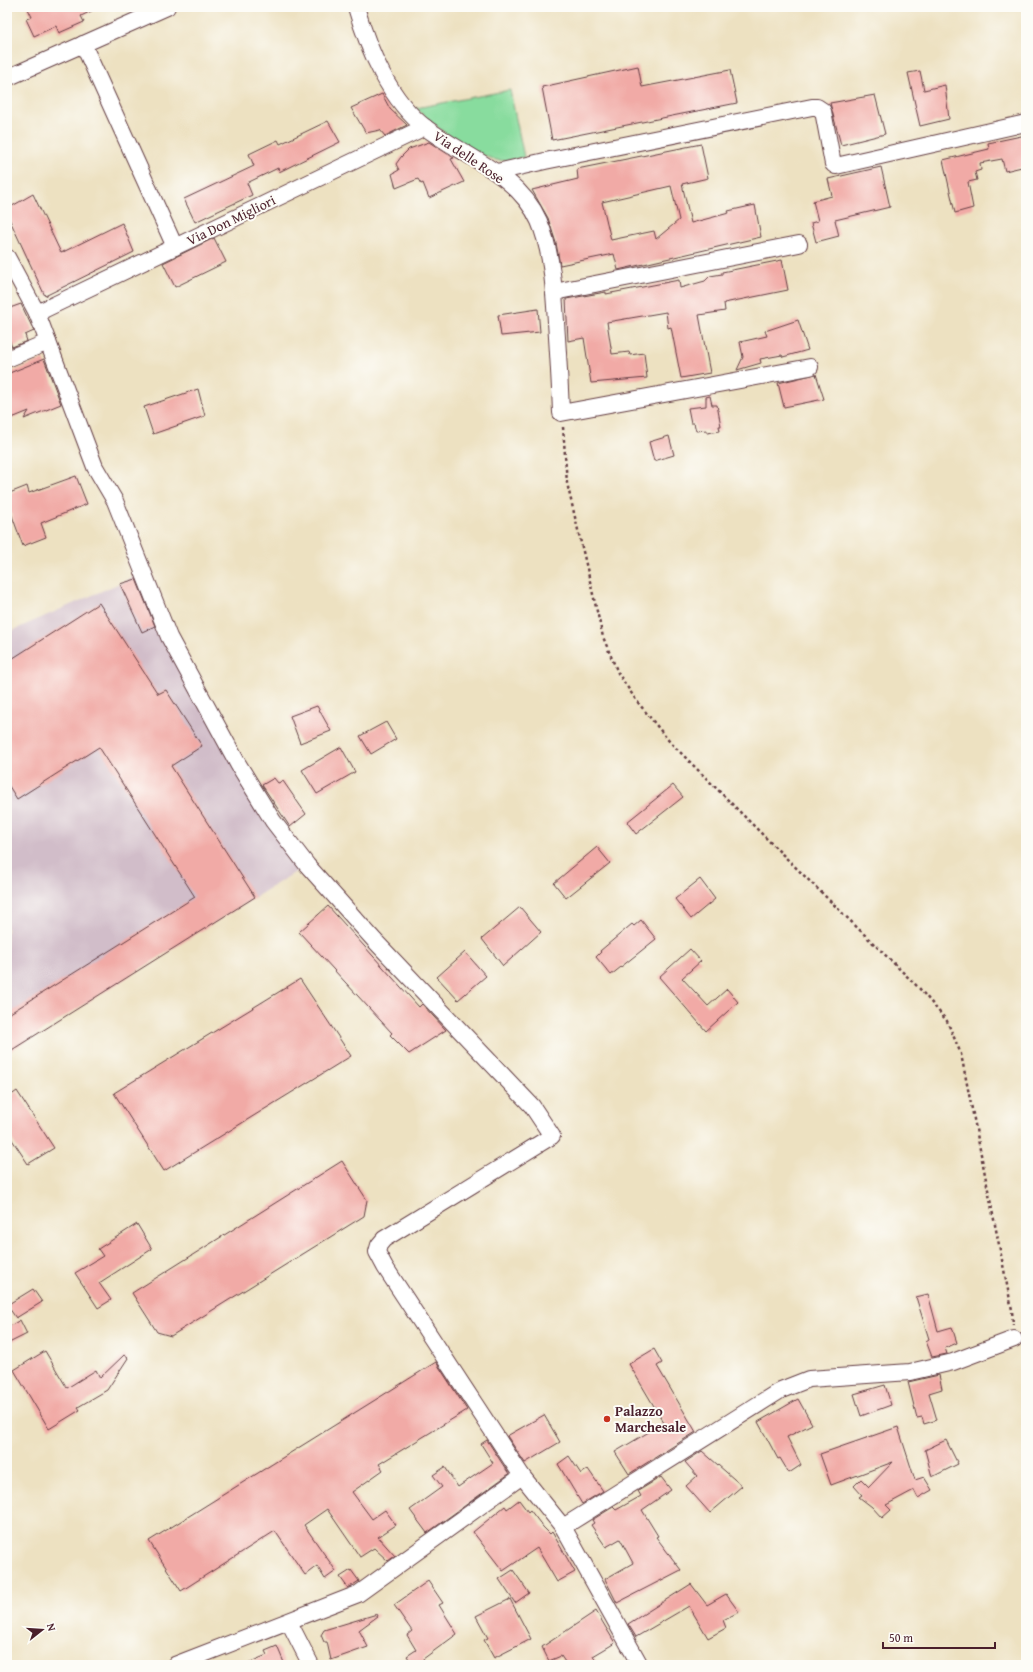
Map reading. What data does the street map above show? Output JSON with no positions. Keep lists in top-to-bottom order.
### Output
{
  "streets": {
    "street": ["Via delle Rose", "Via Don Migliori"]
  },
  "crossings": [
    ["Via delle Rose", "Via Don Migliori"]
  ],
  "places": ["Palazzo Marchesale"],
  "scale_bar": "50 m",
  "north": "right"
}
